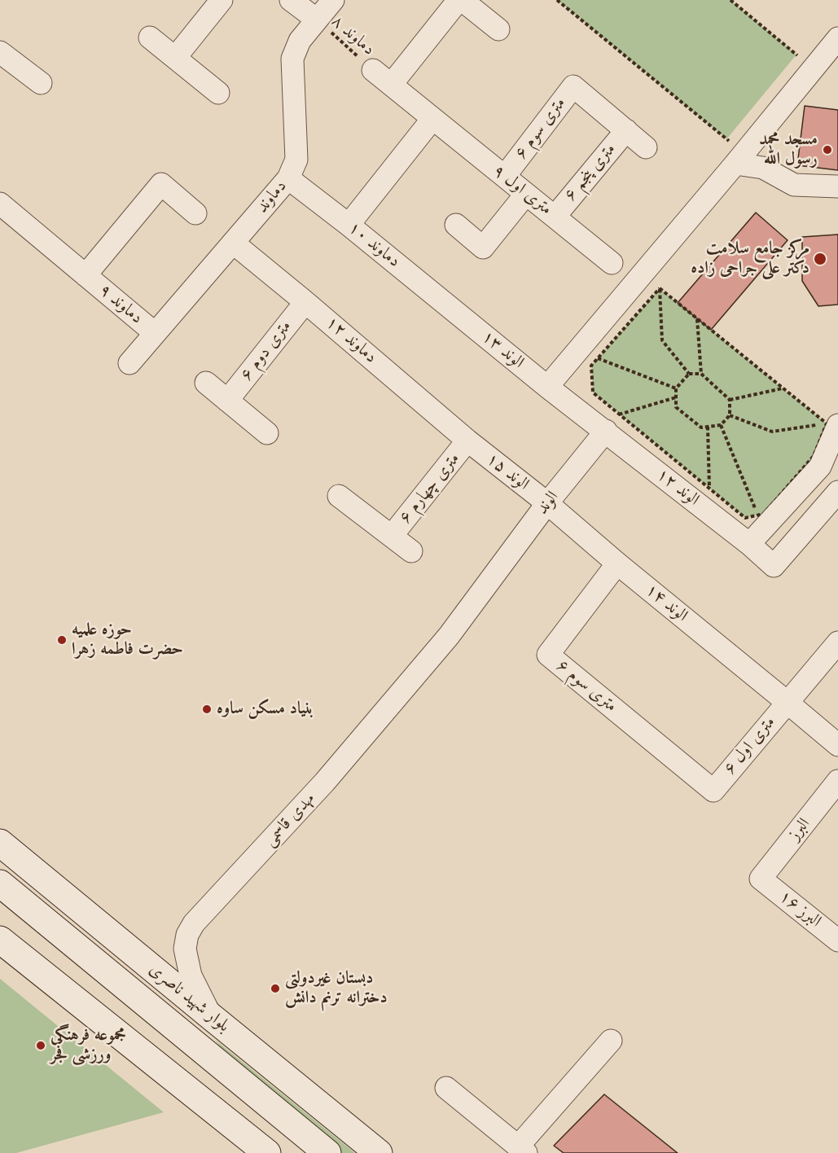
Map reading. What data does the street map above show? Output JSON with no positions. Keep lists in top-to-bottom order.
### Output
{
  "streets": {
    "main road": ["بلوار شهید ناصری"],
    "street": [
      "۶ متری سوم",
      "۶ متری پنجم",
      "۹ متری اول",
      "دماوند",
      "دماوند ۱۰",
      "دماوند ۹",
      "دماوند ۱۲",
      "الوند ۱۳",
      "۶ متری دوم",
      "الوند ۱۵",
      "الوند ۱۲",
      "۶ متری چهارم",
      "الوند",
      "الوند ۱۴",
      "۶ متری اول",
      "مهدی قاسمی",
      "البرز",
      "البرز ۱۶"
    ],
    "path": ["دماوند ۸"]
  },
  "crossings": [
    ["دماوند ۸", "۹ متری اول"],
    ["دماوند ۸", "دماوند"],
    ["۶ متری سوم", "۶ متری پنجم"],
    ["۶ متری سوم", "۹ متری اول"],
    ["۶ متری سوم", "الوند ۱۴"],
    ["۶ متری سوم", "۶ متری اول"],
    ["۶ متری پنجم", "۹ متری اول"],
    ["دماوند", "دماوند ۱۰"],
    ["دماوند", "دماوند ۹"],
    ["دماوند", "دماوند ۱۲"],
    ["دماوند ۱۰", "الوند ۱۳"],
    ["دماوند ۱۲", "۶ متری دوم"],
    ["دماوند ۱۲", "الوند ۱۵"],
    ["دماوند ۱۲", "۶ متری چهارم"],
    ["الوند ۱۵", "۶ متری چهارم"],
    ["الوند ۱۵", "الوند"],
    ["الوند ۱۵", "الوند ۱۴"],
    ["الوند ۱۲", "الوند"],
    ["الوند", "الوند ۱۴"],
    ["الوند", "مهدی قاسمی"],
    ["الوند ۱۴", "۶ متری اول"],
    ["مهدی قاسمی", "بلوار شهید ناصری"],
    ["البرز", "البرز ۱۶"]
  ],
  "places": [
    "مسجد محمد رسول الله",
    "مرکز جامع سلامت دکتر علی جراحی زاده",
    "حوزه علمیه حضرت فاطمه زهرا",
    "بنیاد مسکن ساوه",
    "دبستان غیردولتی دخترانه ترنم دانش",
    "مجموعه فرهنگی ورزشی فجر"
  ]
}
